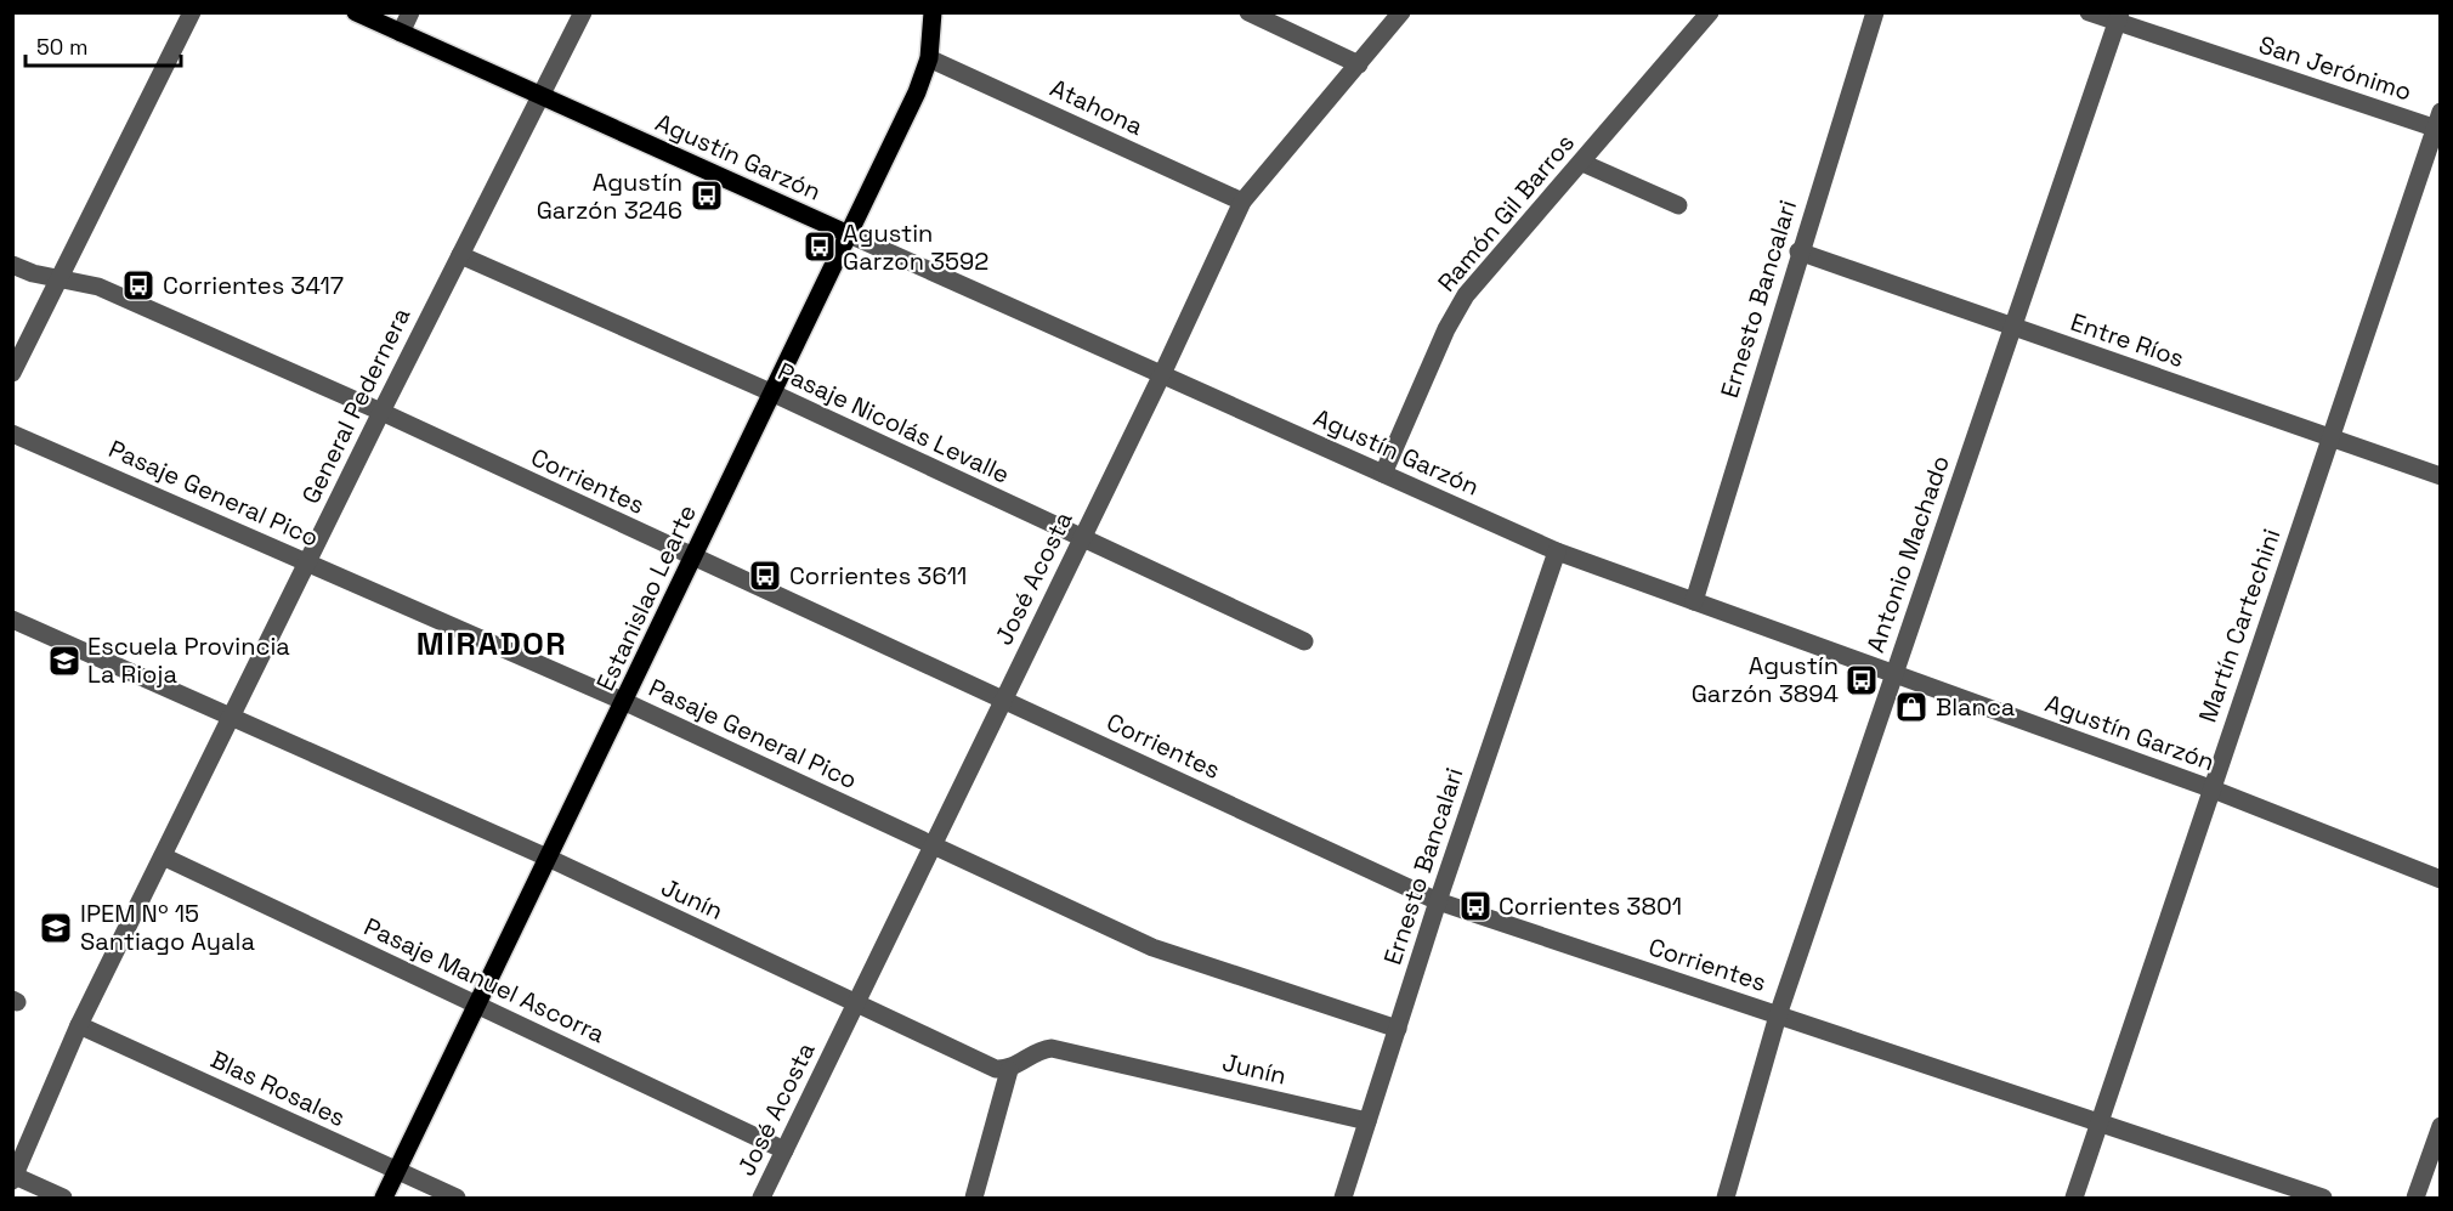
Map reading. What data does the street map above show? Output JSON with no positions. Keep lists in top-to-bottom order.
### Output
{
  "streets": {
    "main road": ["Agustín Garzón", "Estanislao Learte"],
    "street": [
      "San Jerónimo",
      "Atahona",
      "Ramón Gil Barros",
      "Ernesto Bancalari",
      "Entre Ríos",
      "General Pedernera",
      "Pasaje Nicolás Levalle",
      "Corrientes",
      "Pasaje General Pico",
      "Antonio Machado",
      "José Acosta",
      "Martín Cartechini",
      "Junín",
      "Pasaje Manuel Ascorra",
      "Blas Rosales"
    ]
  },
  "crossings": [
    ["San Jerónimo", "Antonio Machado"],
    ["San Jerónimo", "Martín Cartechini"],
    ["Atahona", "José Acosta"],
    ["Atahona", "Estanislao Learte"],
    ["Agustín Garzón", "Ramón Gil Barros"],
    ["Agustín Garzón", "Ernesto Bancalari"],
    ["Agustín Garzón", "General Pedernera"],
    ["Agustín Garzón", "Antonio Machado"],
    ["Agustín Garzón", "José Acosta"],
    ["Agustín Garzón", "Estanislao Learte"],
    ["Agustín Garzón", "Martín Cartechini"],
    ["Ernesto Bancalari", "Entre Ríos"],
    ["Ernesto Bancalari", "Corrientes"],
    ["Ernesto Bancalari", "Pasaje General Pico"],
    ["Ernesto Bancalari", "Junín"],
    ["Entre Ríos", "Antonio Machado"],
    ["Entre Ríos", "Martín Cartechini"],
    ["General Pedernera", "Pasaje Nicolás Levalle"],
    ["General Pedernera", "Corrientes"],
    ["General Pedernera", "Pasaje General Pico"],
    ["General Pedernera", "Junín"],
    ["General Pedernera", "Pasaje Manuel Ascorra"],
    ["General Pedernera", "Blas Rosales"],
    ["Pasaje Nicolás Levalle", "José Acosta"],
    ["Pasaje Nicolás Levalle", "Estanislao Learte"],
    ["Corrientes", "Antonio Machado"],
    ["Corrientes", "José Acosta"],
    ["Corrientes", "Estanislao Learte"],
    ["Corrientes", "Martín Cartechini"],
    ["Pasaje General Pico", "José Acosta"],
    ["Pasaje General Pico", "Estanislao Learte"],
    ["José Acosta", "Junín"],
    ["José Acosta", "Pasaje Manuel Ascorra"],
    ["Estanislao Learte", "Junín"],
    ["Estanislao Learte", "Pasaje Manuel Ascorra"],
    ["Estanislao Learte", "Blas Rosales"]
  ],
  "districts": ["MIRADOR"],
  "places": {
    "bus stop": [
      "Agustín Garzón 3246",
      "Agustin Garzon 3592",
      "Corrientes 3417",
      "Corrientes 3611",
      "Agustín Garzón 3894",
      "Corrientes 3801"
    ],
    "school or university": ["Escuela Provincia La Rioja", "IPEM Nº 15 Santiago Ayala"],
    "shop": ["Blanca"]
  },
  "scale_bar": "50 m"
}
